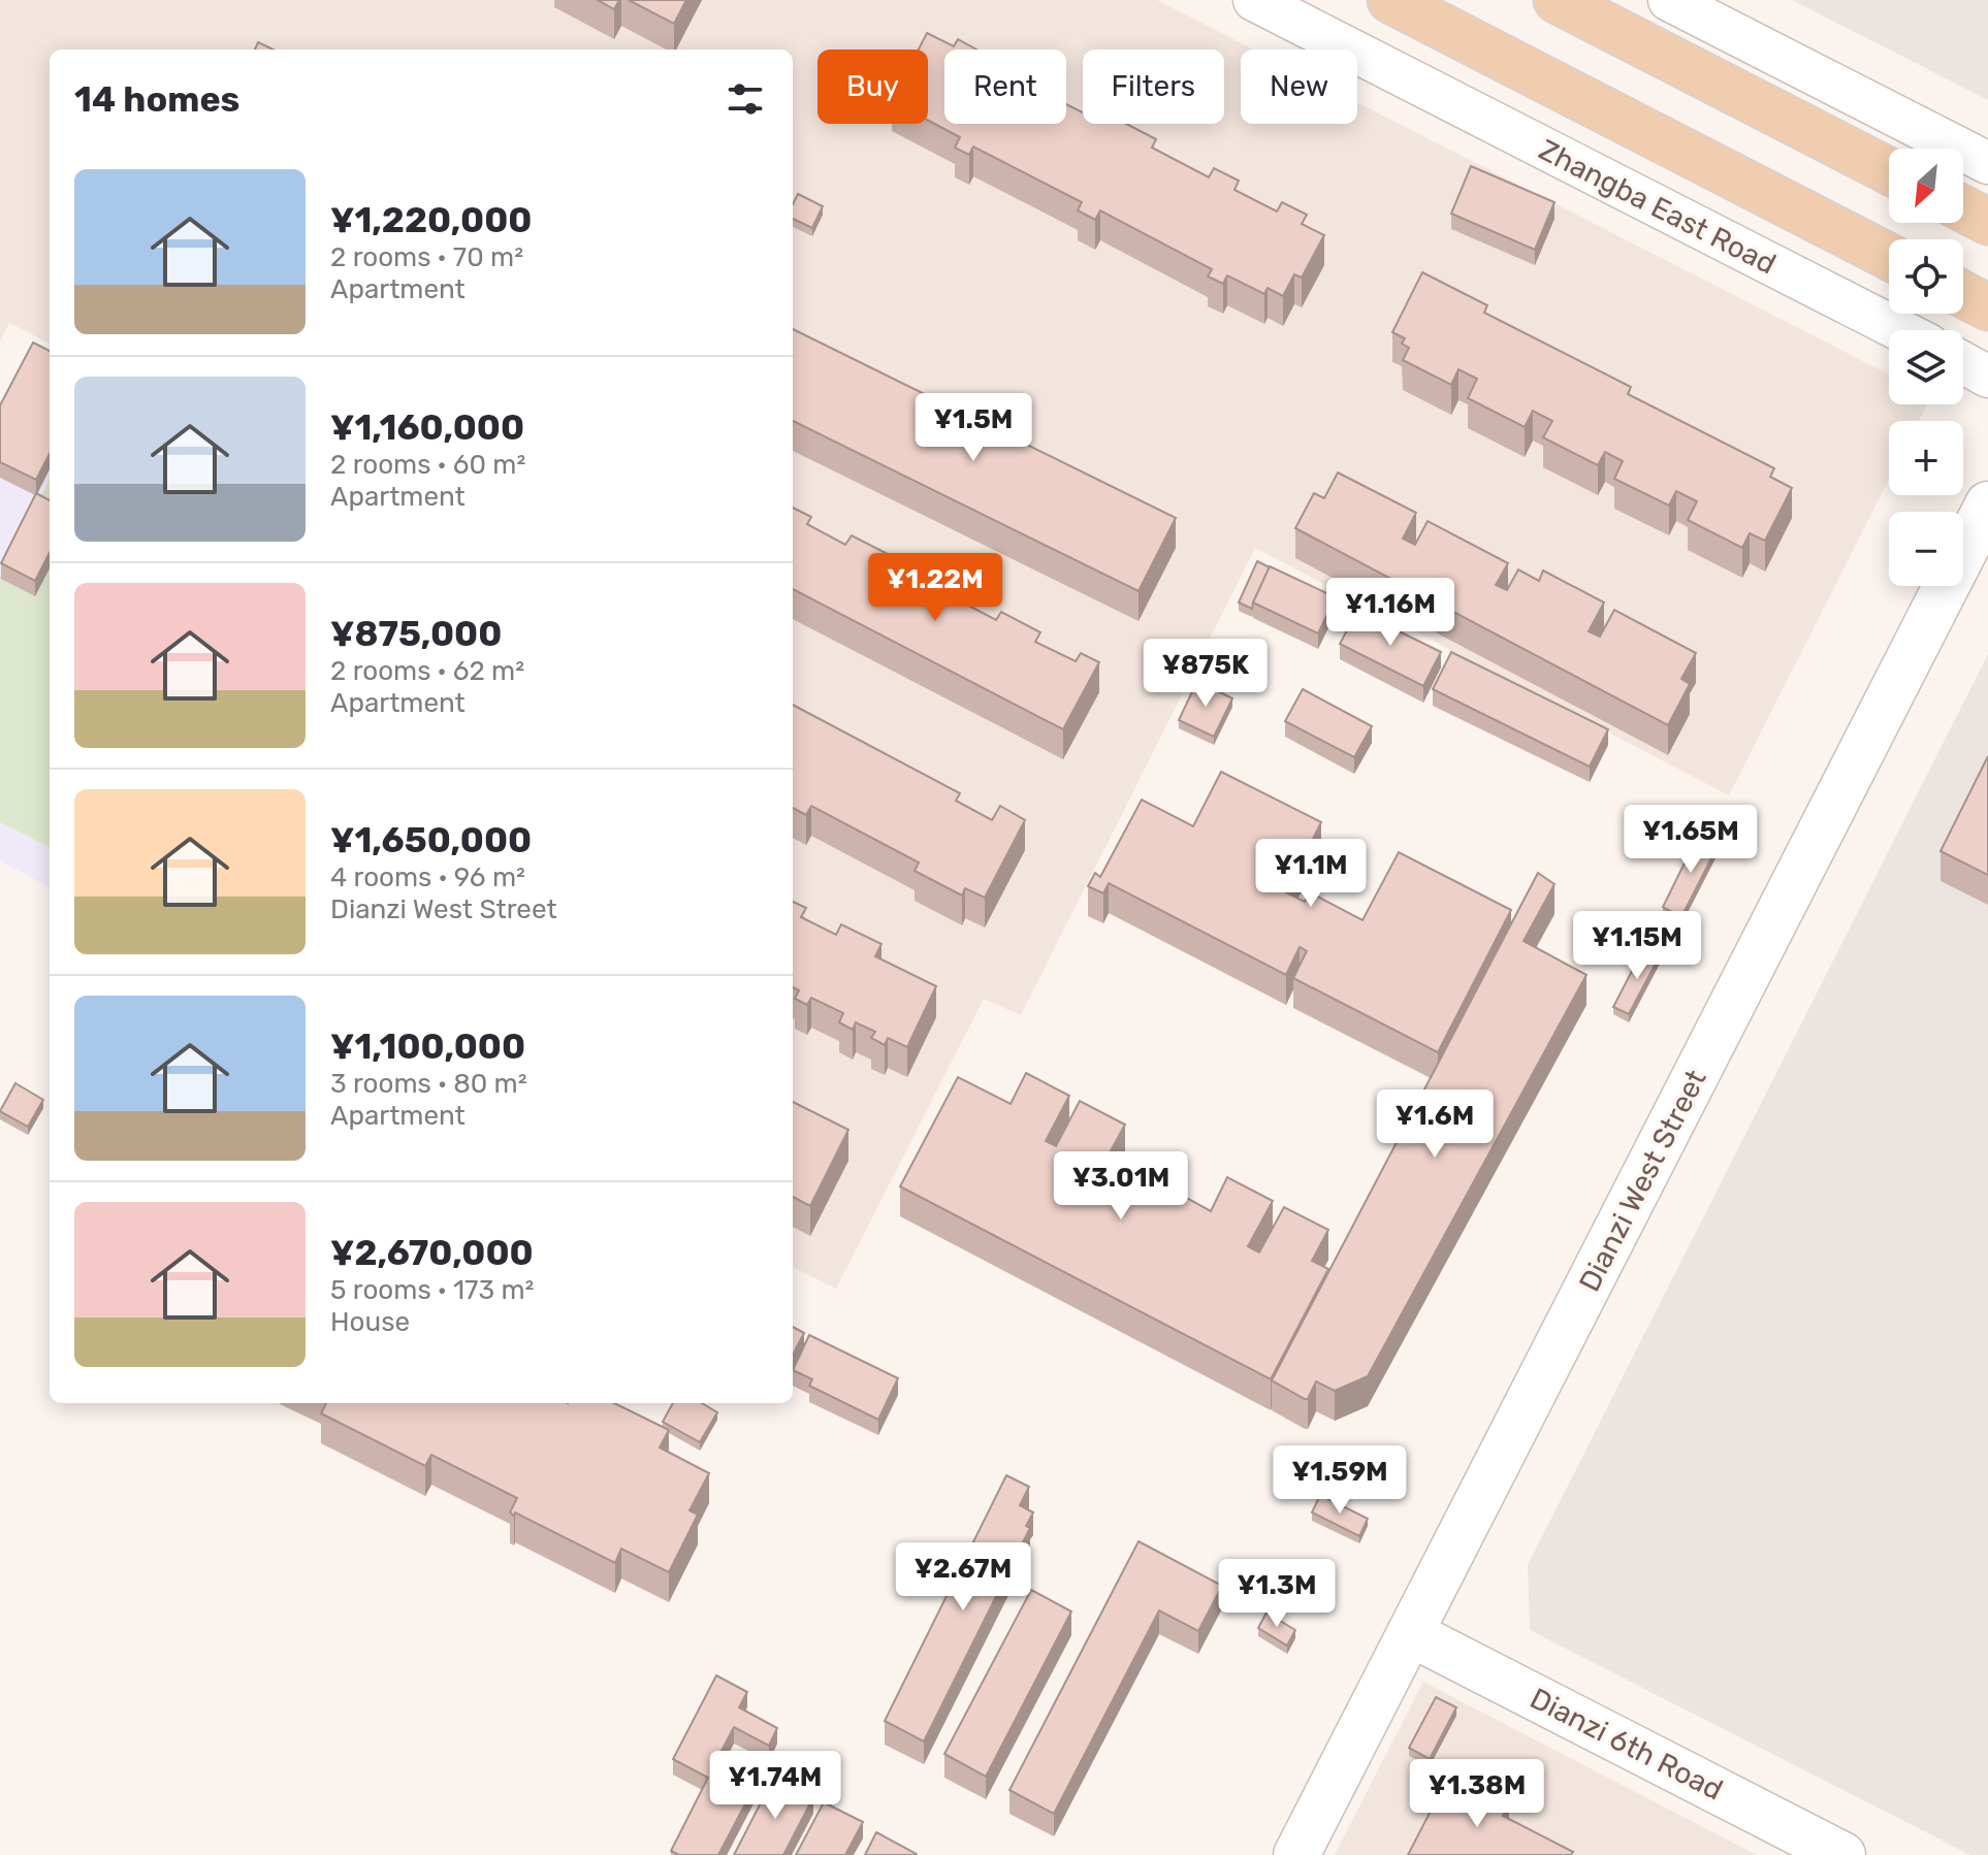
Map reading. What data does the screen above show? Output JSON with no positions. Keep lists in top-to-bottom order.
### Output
{
  "streets": {
    "street": ["Zhangba East Road", "Dianzi West Street", "Dianzi 6th Road"]
  },
  "crossings": [
    ["Dianzi West Street", "Dianzi 6th Road"]
  ],
  "north": "bottom left",
  "page": {
    "chip": [
      "Buy",
      "Rent",
      "Filters",
      "New"
    ],
    "heading": "14 homes",
    "map_buttons": ["+", "−"],
    "list": [
      {
        "name": "¥1,220,000",
        "note": "2 rooms · 70 m² · Apartment"
      },
      {
        "name": "¥1,160,000",
        "note": "2 rooms · 60 m² · Apartment"
      },
      {
        "name": "¥875,000",
        "note": "2 rooms · 62 m² · Apartment"
      },
      {
        "name": "¥1,650,000",
        "note": "4 rooms · 96 m² · Dianzi West Street"
      },
      {
        "name": "¥1,100,000",
        "note": "3 rooms · 80 m² · Apartment"
      },
      {
        "name": "¥2,670,000",
        "note": "5 rooms · 173 m² · House"
      }
    ],
    "price": [
      "¥1.5M",
      "¥1.22M",
      "¥1.16M",
      "¥875K",
      "¥1.65M",
      "¥1.1M",
      "¥1.15M",
      "¥1.6M",
      "¥3.01M",
      "¥1.59M",
      "¥2.67M",
      "¥1.3M",
      "¥1.74M",
      "¥1.38M"
    ]
  }
}
